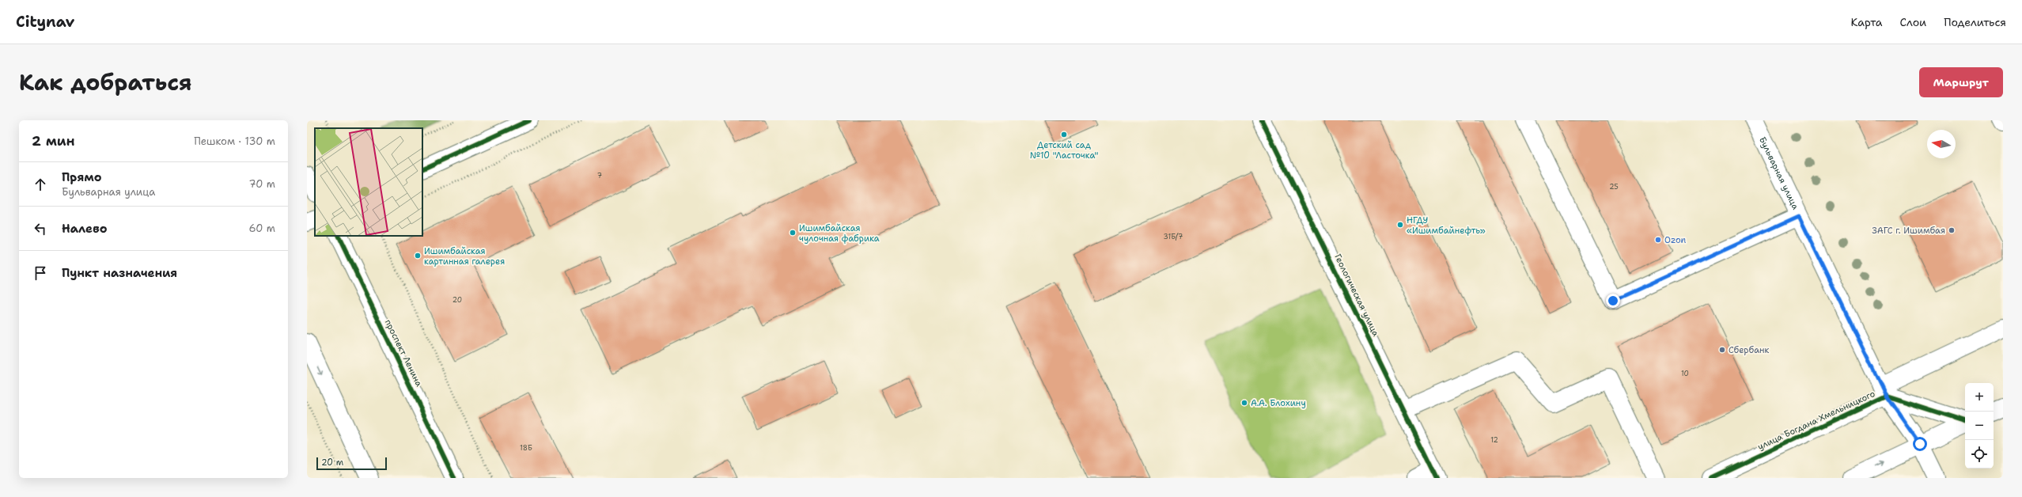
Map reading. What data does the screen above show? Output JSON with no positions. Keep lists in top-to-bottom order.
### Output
{
  "streets": {
    "street": [
      "Бульварная улица",
      "Геологическая улица",
      "проспект Ленина",
      "улица Богдана Хмельницкого"
    ]
  },
  "crossings": [
    ["Бульварная улица", "улица Богдана Хмельницкого"]
  ],
  "places": [
    "Детский сад №10 \"Ласточка\"",
    "НГДУ «Ишимбайнефть»",
    "ЗАГС г. Ишимбая",
    "Ишимбайская чулочная фабрика",
    "Ozon",
    "Ишимбайская картинная галерея",
    "Сбербанк",
    "А.А. Блохину"
  ],
  "house_numbers": [
    "7",
    "25",
    "31Б/7",
    "20",
    "10",
    "12",
    "18Б"
  ],
  "scale_bar": "20 m",
  "north": "left",
  "page": {
    "header": "Citynav",
    "nav": ["Карта", "Слои", "Поделиться"],
    "title": "Как добраться",
    "buttons": "Маршрут",
    "heading": ["2 мин", "Пешком · 130 m"],
    "list": [
      ["Прямо", "Бульварная улица", "70 m"],
      ["Налево", "60 m"],
      "Пункт назначения"
    ],
    "map_buttons": ["+", "−"],
    "scale": "20 m"
  }
}
